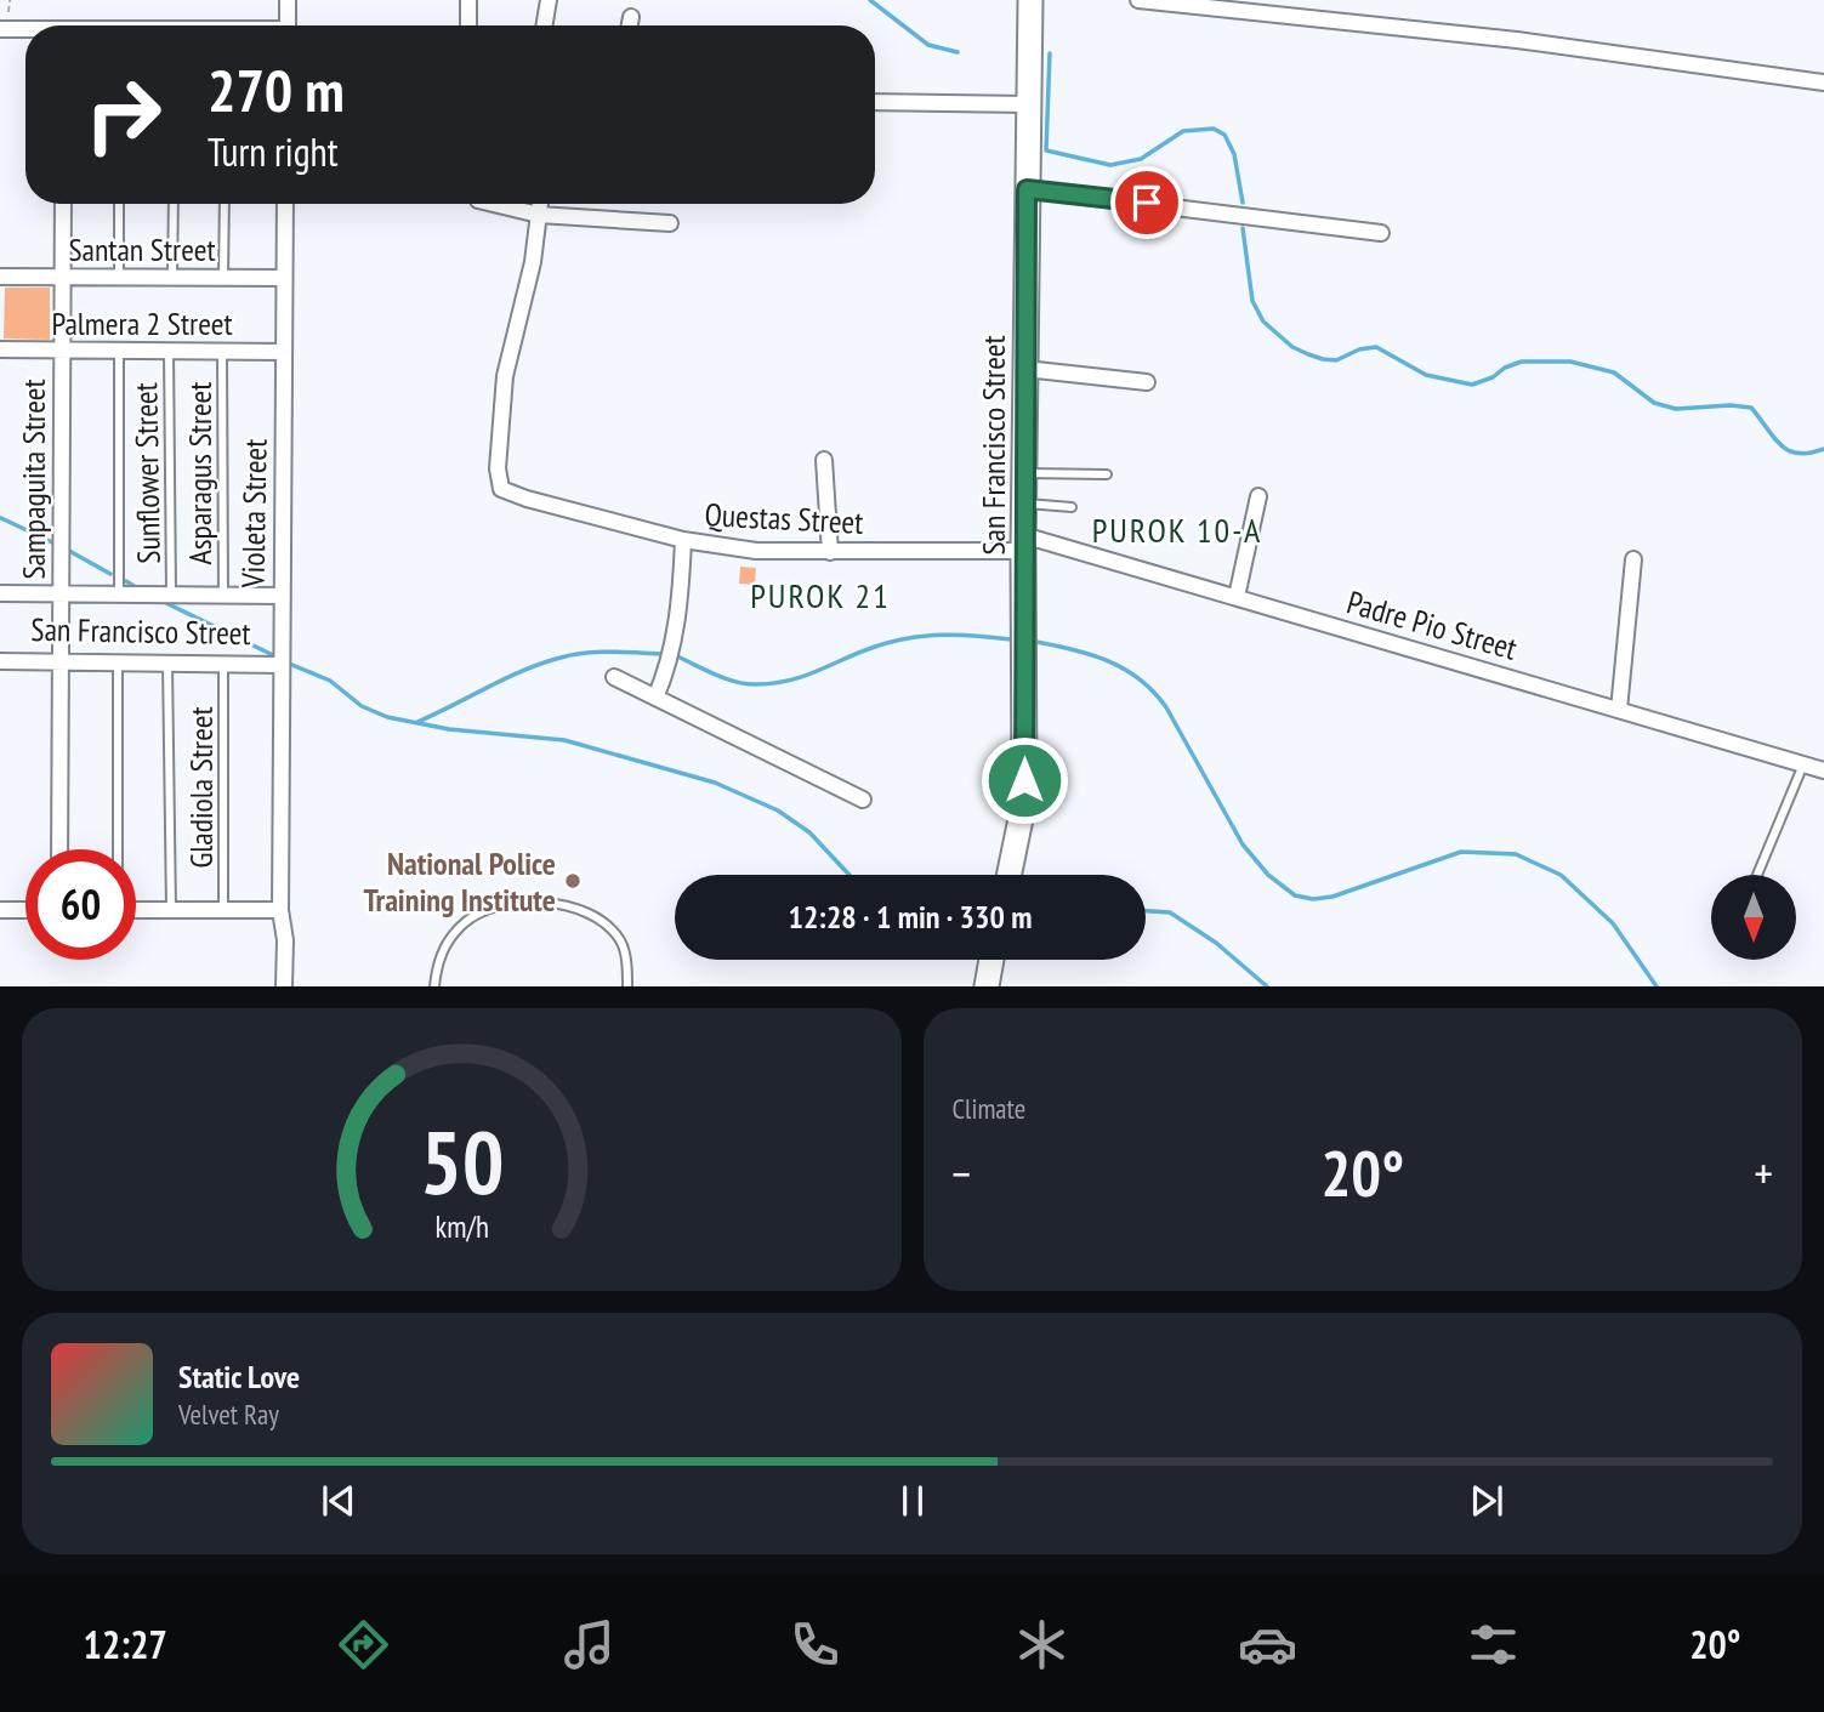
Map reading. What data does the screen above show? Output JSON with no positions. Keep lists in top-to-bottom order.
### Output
{
  "streets": {
    "main road": ["San Francisco Street"],
    "street": [
      "Santan Street",
      "Palmera 2 Street",
      "Sampaguita Street",
      "Violeta Street",
      "Questas Street",
      "Padre Pio Street"
    ],
    "lane": ["Sunflower Street", "Asparagus Street", "Gladiola Street"]
  },
  "crossings": [
    ["Santan Street", "Sampaguita Street"],
    ["Santan Street", "Violeta Street"],
    ["Palmera 2 Street", "Sunflower Street"],
    ["Palmera 2 Street", "Asparagus Street"],
    ["Palmera 2 Street", "Sampaguita Street"],
    ["Palmera 2 Street", "Violeta Street"],
    ["San Francisco Street", "Sampaguita Street"],
    ["San Francisco Street", "Violeta Street"],
    ["San Francisco Street", "Questas Street"],
    ["San Francisco Street", "Padre Pio Street"],
    ["San Francisco Street", "Gladiola Street"],
    ["Questas Street", "Padre Pio Street"]
  ],
  "districts": ["PUROK 10-A", "PUROK 21"],
  "places": ["National Police Training Institute"],
  "north": "bottom",
  "page": {
    "turn": ["270 m", "Turn right"],
    "limit": "60",
    "trip": "12:28 · 1 min · 330 m",
    "tile": "Climate",
    "heat": ["−", "20°", "+"],
    "song": ["Static Love", "Velvet Ray"],
    "tabs": ["12:27", "20°"],
    "gauge": ["50", "km/h"]
  }
}
